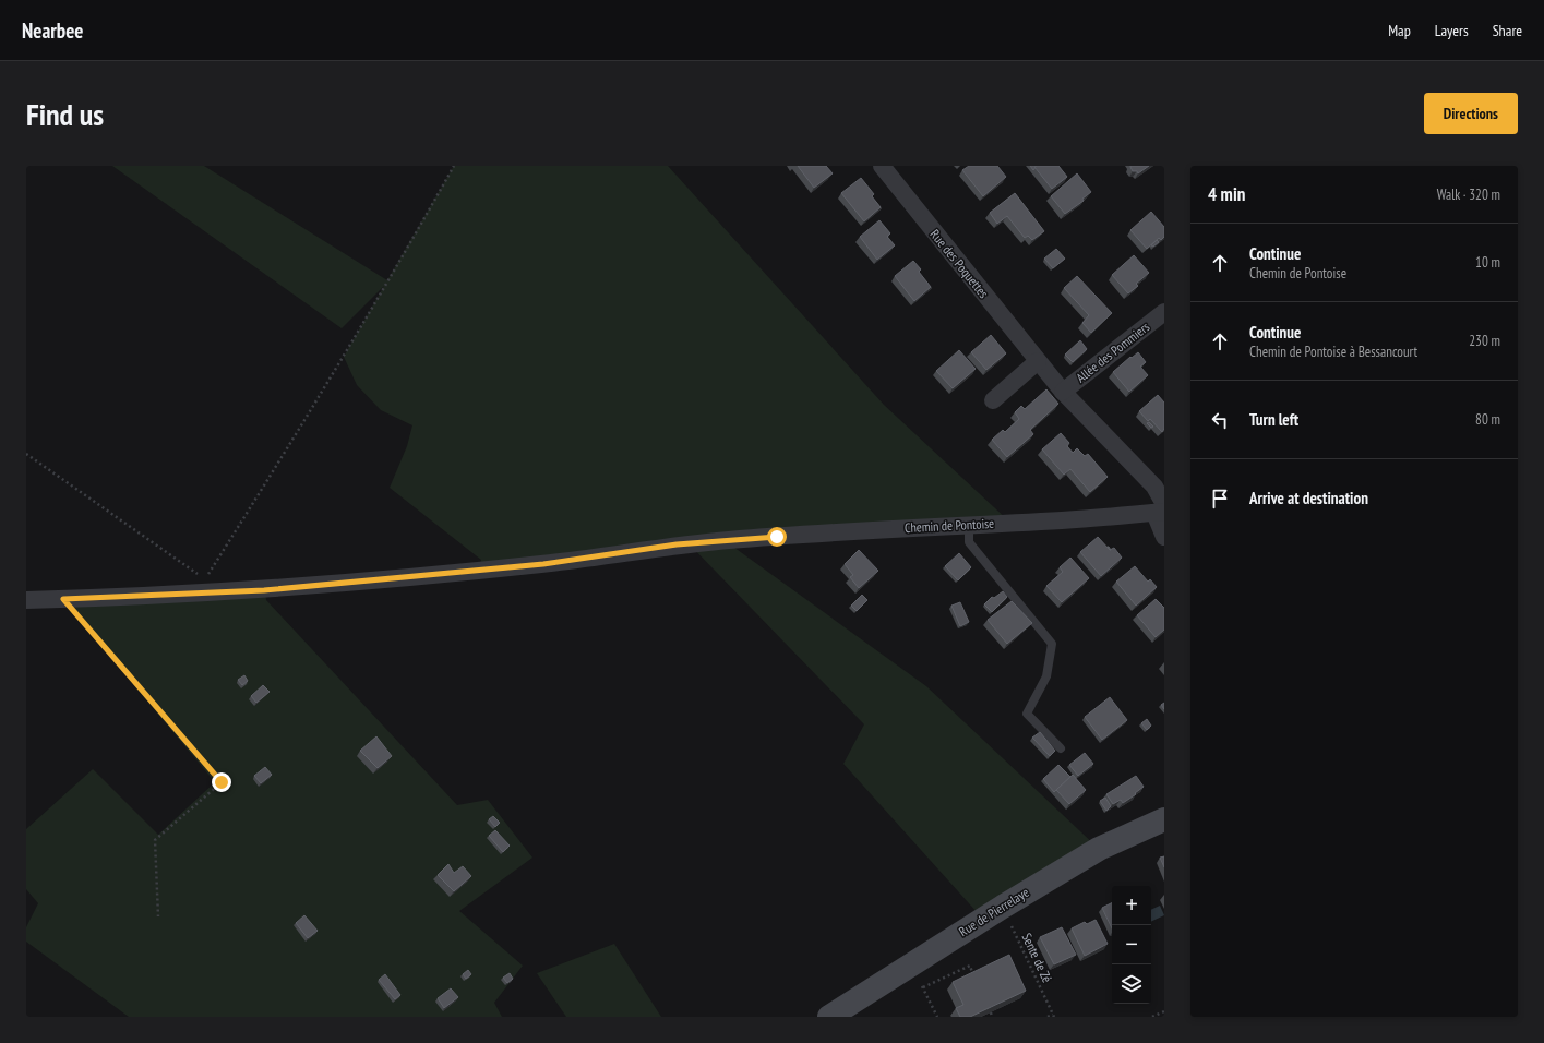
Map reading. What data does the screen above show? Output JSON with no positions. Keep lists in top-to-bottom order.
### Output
{
  "streets": {
    "main road": ["Rue de Pierrelaye"],
    "street": ["Rue des Poquettes", "Allée des Pommiers", "Chemin de Pontoise"],
    "path": ["Sente de Zé"]
  },
  "crossings": [
    ["Rue des Poquettes", "Allée des Pommiers"],
    ["Rue des Poquettes", "Chemin de Pontoise"],
    ["Rue de Pierrelaye", "Sente de Zé"]
  ],
  "page": {
    "header": "Nearbee",
    "nav": ["Map", "Layers", "Share"],
    "buttons": "Directions",
    "title": "Find us",
    "heading": ["4 min", "Walk · 320 m"],
    "list": [
      ["Continue", "Chemin de Pontoise", "10 m"],
      ["Continue", "Chemin de Pontoise à Bessancourt", "230 m"],
      ["Turn left", "80 m"],
      "Arrive at destination"
    ],
    "map_buttons": ["+", "−"]
  }
}
